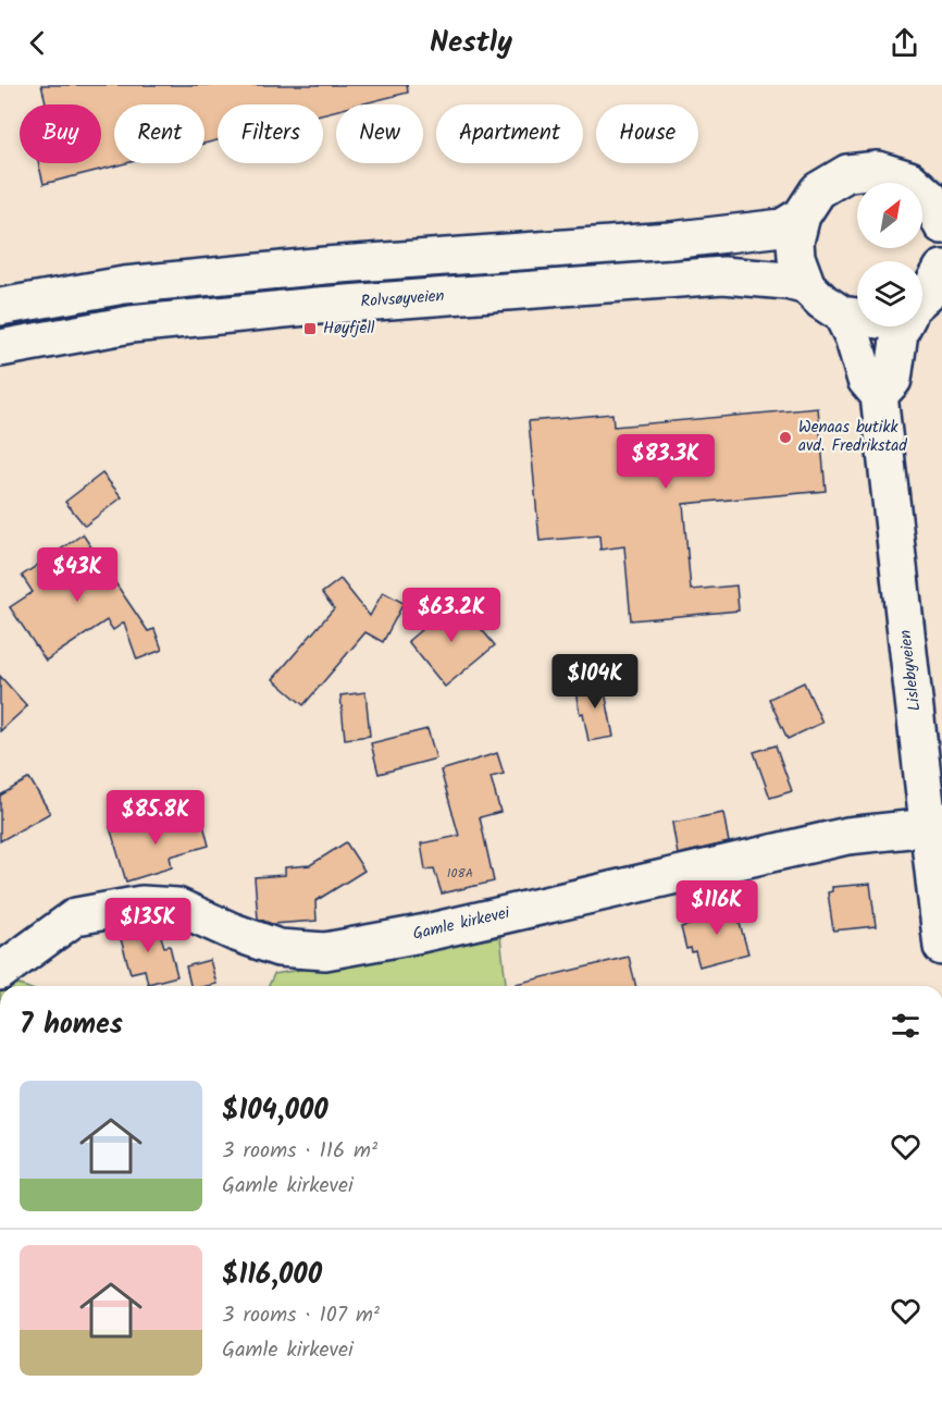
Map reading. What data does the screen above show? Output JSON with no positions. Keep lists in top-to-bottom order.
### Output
{
  "streets": {
    "main road": ["Rolvsøyveien", "Lislebyveien", "Gamle kirkevei"]
  },
  "crossings": [
    ["Lislebyveien", "Gamle kirkevei"]
  ],
  "places": {
    "transit": ["Høyfjell"],
    "other": ["Wenaas butikk avd. Fredrikstad"]
  },
  "house_numbers": ["108A"],
  "north": "top right",
  "page": {
    "header": "Nestly",
    "chip": [
      "Buy",
      "Rent",
      "Filters",
      "New",
      "Apartment",
      "House"
    ],
    "price": [
      "$83.3K",
      "$43K",
      "$63.2K",
      "$104K",
      "$85.8K",
      "$116K",
      "$135K"
    ],
    "heading": "7 homes",
    "list": [
      {
        "name": "$104,000",
        "note": "3 rooms · 116 m² · Gamle kirkevei"
      },
      {
        "name": "$116,000",
        "note": "3 rooms · 107 m² · Gamle kirkevei"
      }
    ]
  }
}
